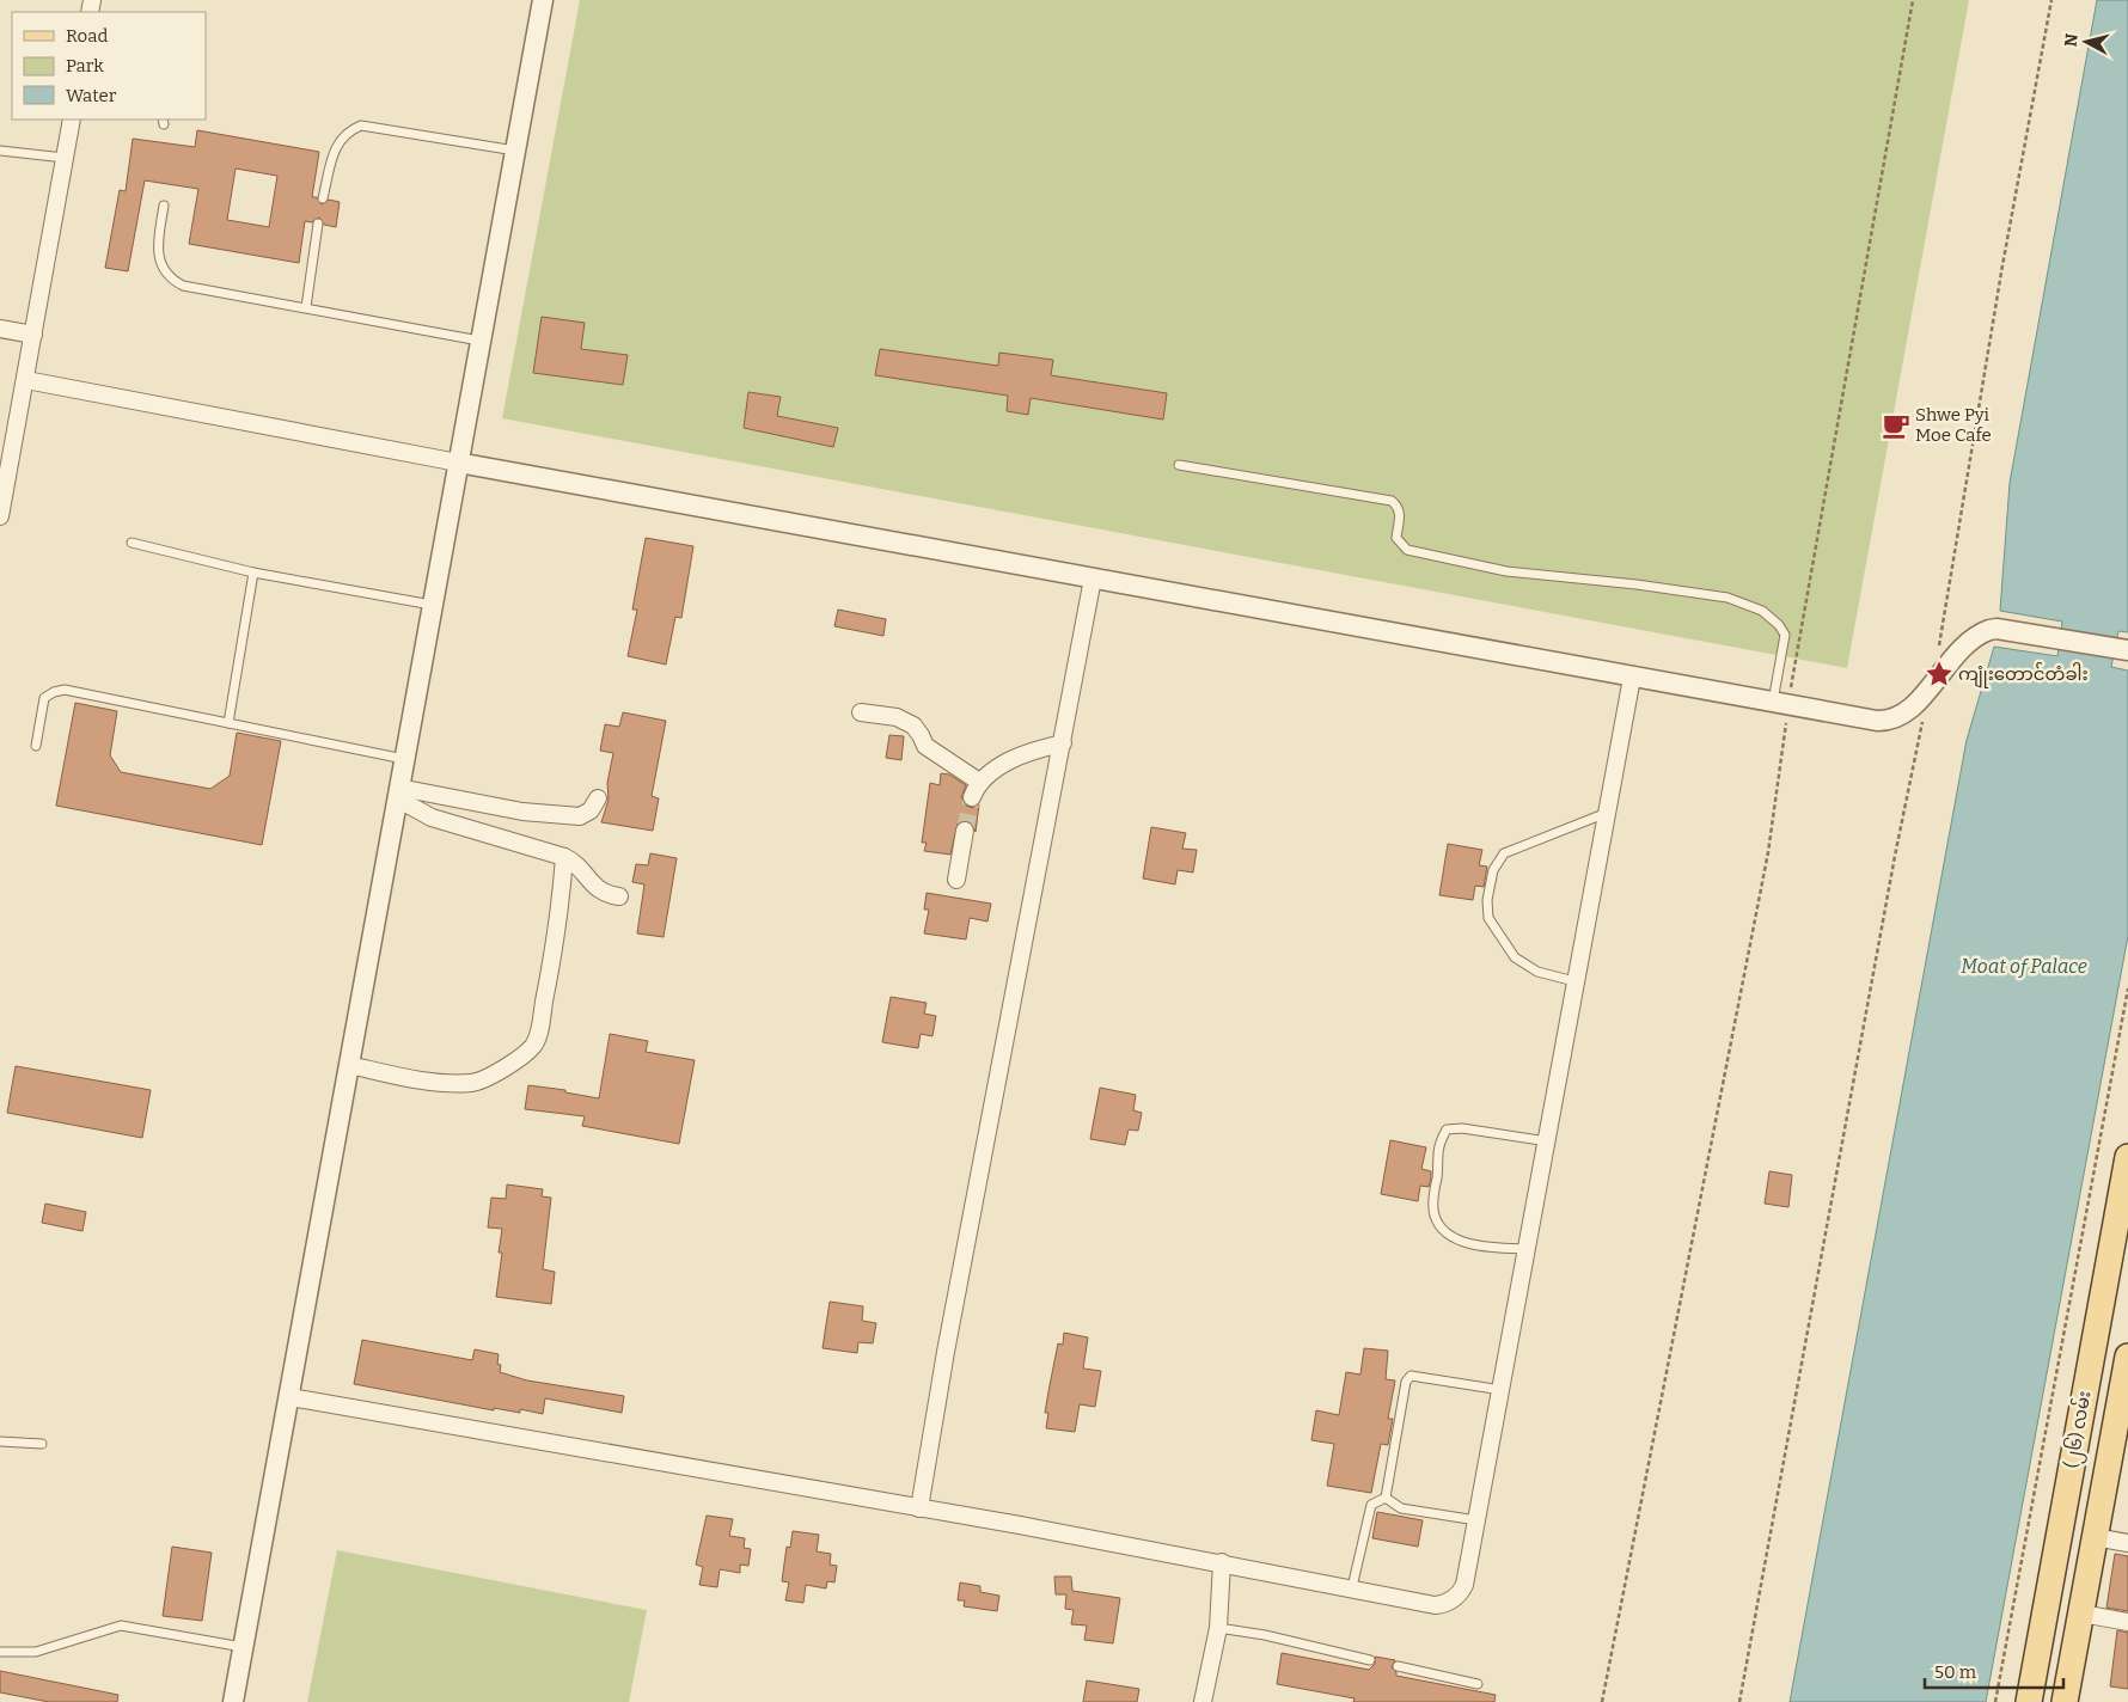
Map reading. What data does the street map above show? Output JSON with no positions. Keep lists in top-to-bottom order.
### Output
{
  "streets": {
    "main road": ["(၂၆) လမ်း"]
  },
  "water": ["Moat of Palace"],
  "places": {
    "cafe": ["Shwe Pyi Moe Cafe"],
    "place": ["ကျုံးတောင်တံခါး"]
  },
  "legend": ["Road", "Park", "Water"],
  "scale_bar": "50 m",
  "north": "left"
}
